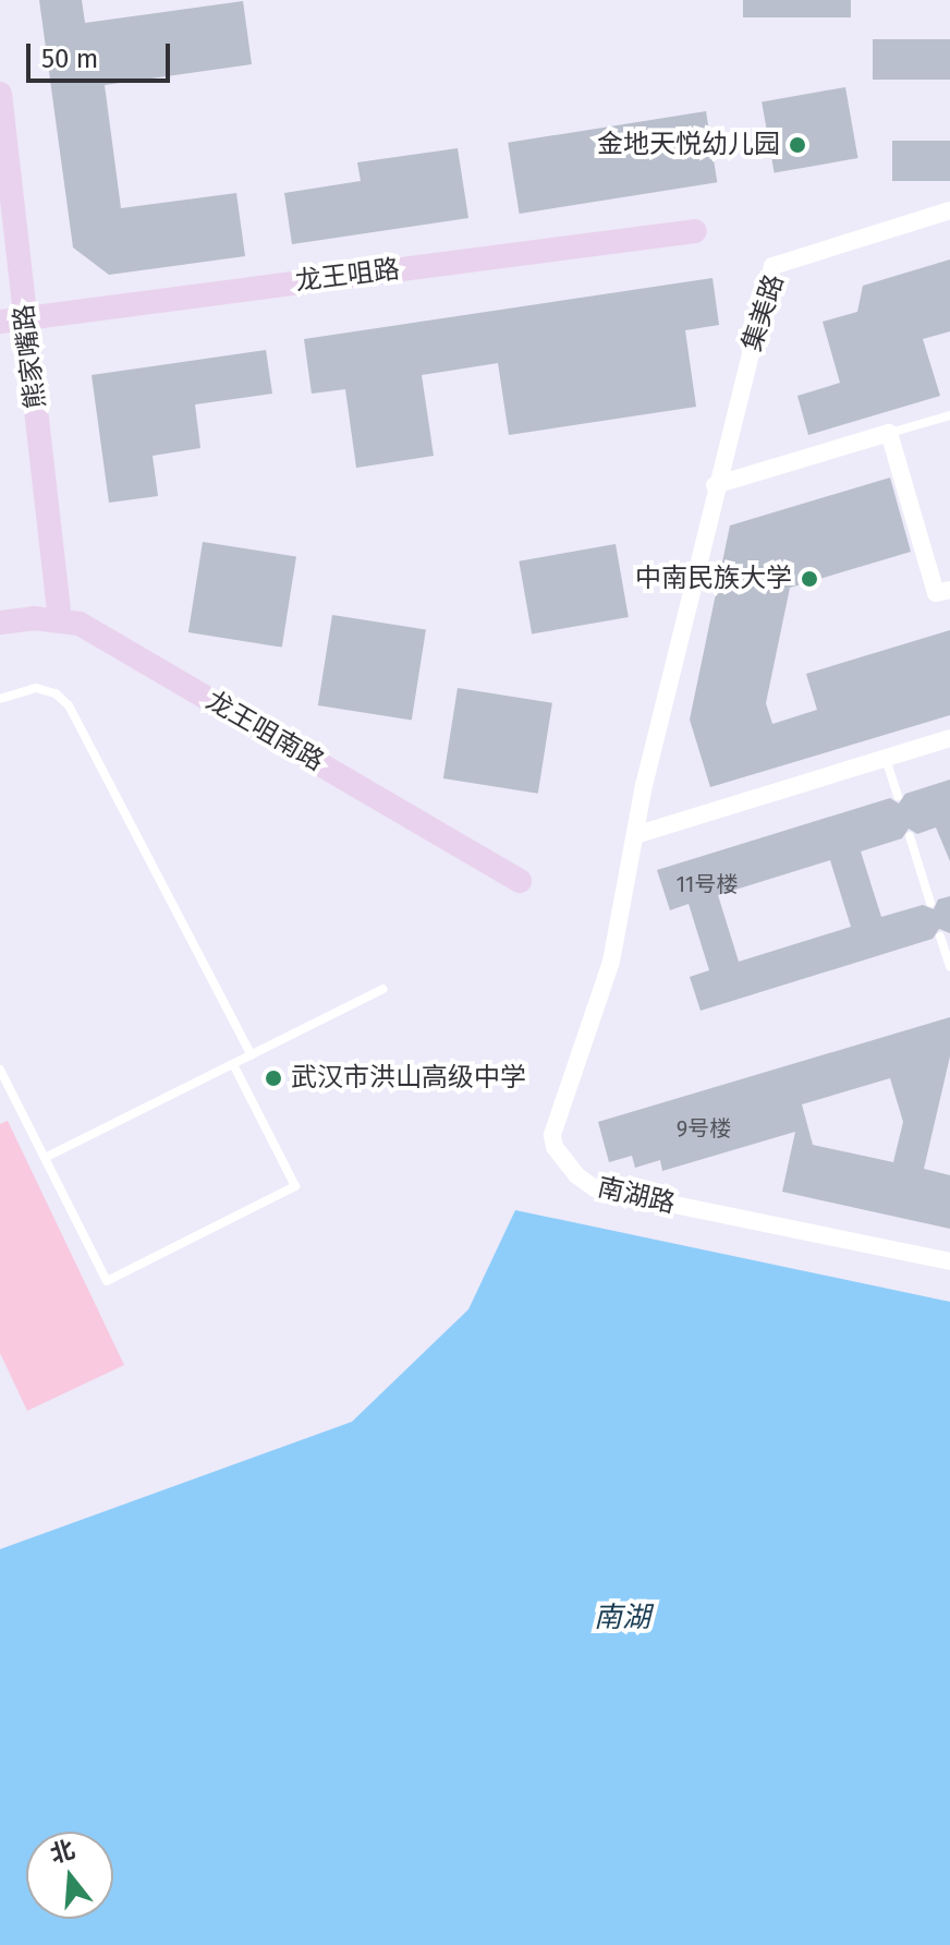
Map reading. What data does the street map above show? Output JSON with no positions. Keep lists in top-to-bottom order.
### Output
{
  "streets": {
    "street": [
      "龙王咀路",
      "集美路",
      "熊家嘴路",
      "龙王咀南路",
      "南湖路"
    ]
  },
  "crossings": [
    ["龙王咀路", "熊家嘴路"],
    ["熊家嘴路", "龙王咀南路"]
  ],
  "water": ["南湖"],
  "places": ["金地天悦幼儿园", "中南民族大学", "武汉市洪山高级中学"],
  "house_numbers": ["11号楼", "9号楼"],
  "scale_bar": "50 m",
  "north": "top"
}
